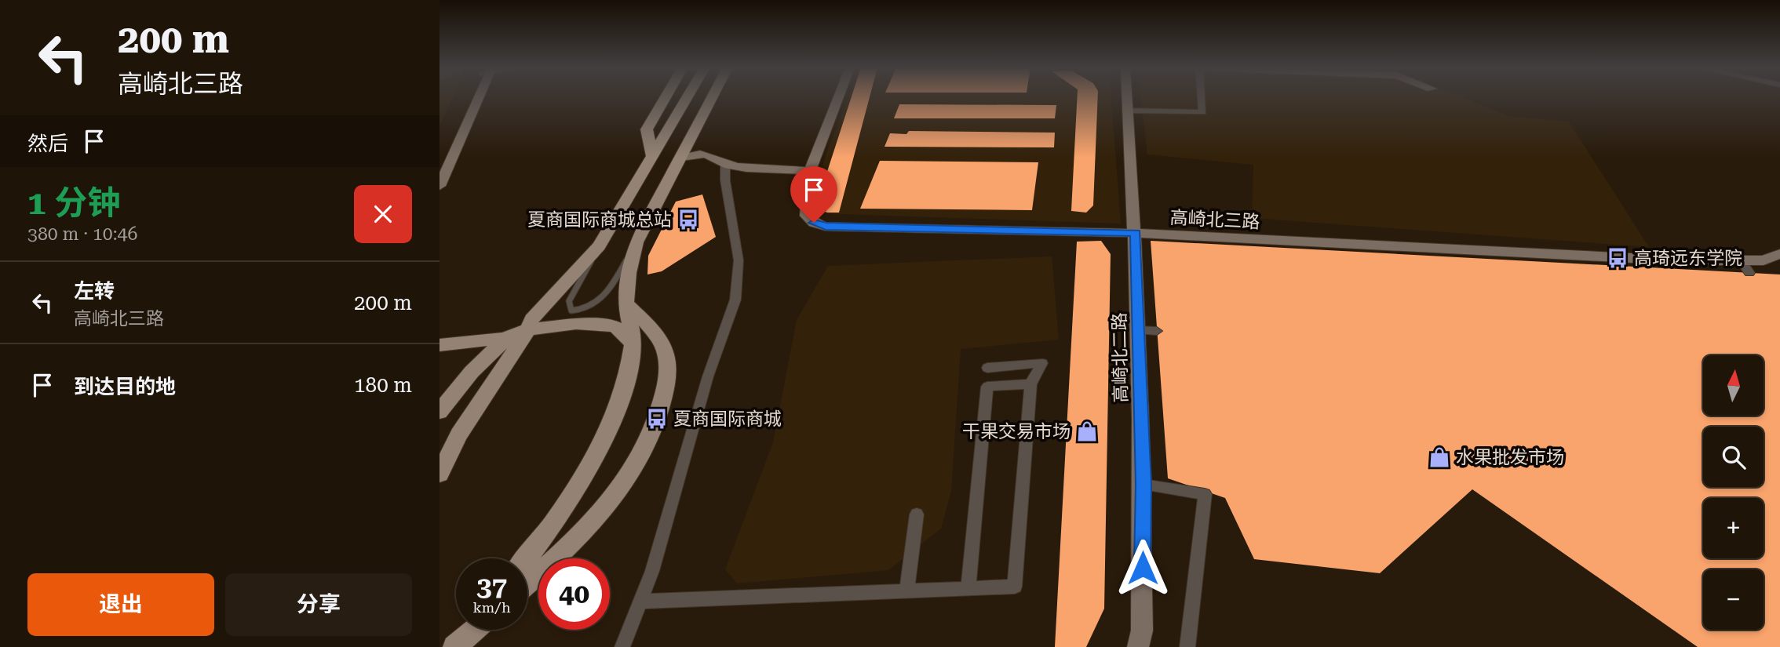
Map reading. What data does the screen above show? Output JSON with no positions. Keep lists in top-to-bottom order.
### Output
{
  "streets": {
    "street": ["高崎北三路", "高崎北二路"]
  },
  "crossings": [
    ["高崎北三路", "高崎北二路"]
  ],
  "places": {
    "bus stop": ["夏商国际商城总站", "高琦远东学院", "夏商国际商城"],
    "shop": ["干果交易市场", "水果批发市场"]
  },
  "north": "top",
  "page": {
    "turn": ["200 m", "高崎北三路"],
    "then": "然后",
    "heading": ["1 分钟", "380 m · 10:46"],
    "list": [
      {
        "name": "左转",
        "note": "高崎北三路",
        "value": "200 m"
      },
      {
        "name": "到达目的地",
        "value": "180 m"
      }
    ],
    "map_buttons": ["+", "−"],
    "speed": "37 km/h",
    "limit": "40",
    "buttons": ["退出", "分享"]
  }
}
